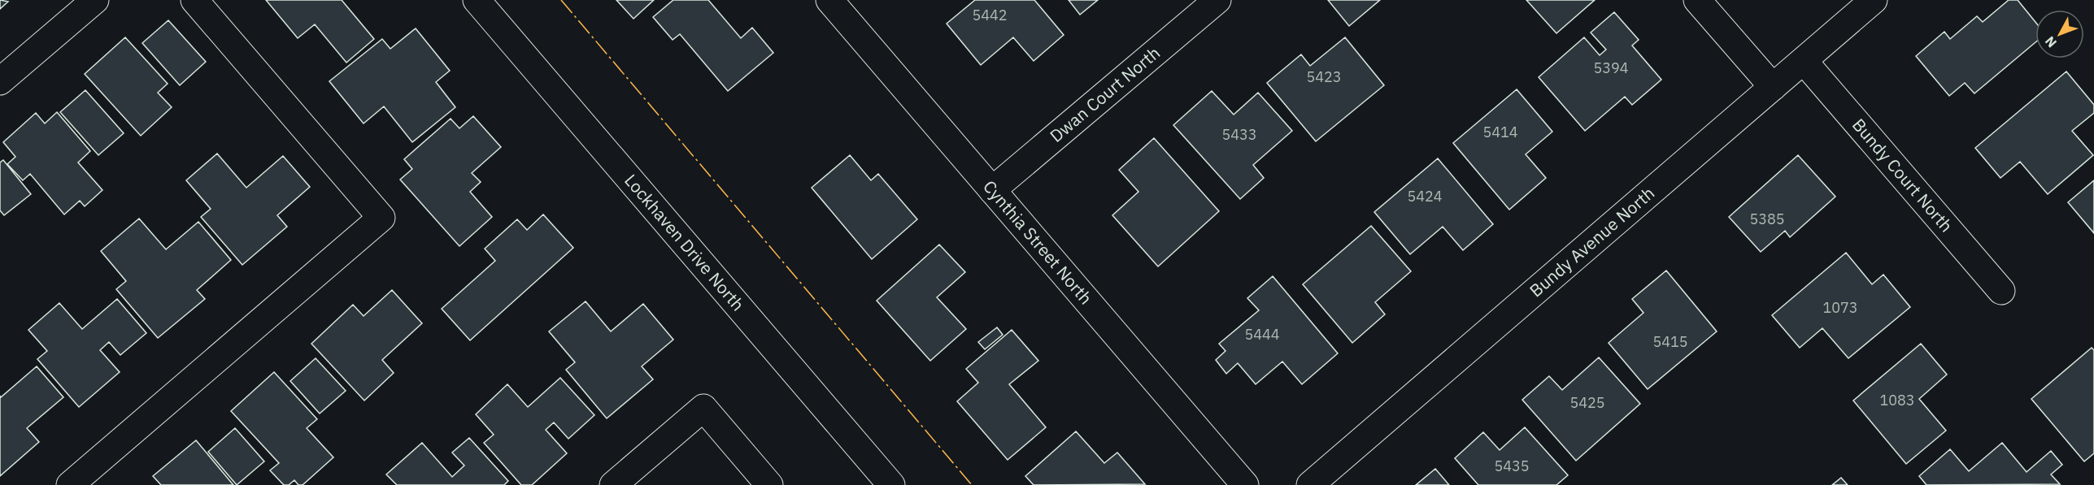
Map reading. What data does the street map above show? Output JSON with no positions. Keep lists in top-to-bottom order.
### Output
{
  "streets": {
    "street": [
      "Dwan Court North",
      "Bundy Court North",
      "Lockhaven Drive North",
      "Bundy Avenue North",
      "Cynthia Street North"
    ]
  },
  "crossings": [
    ["Dwan Court North", "Cynthia Street North"],
    ["Bundy Court North", "Bundy Avenue North"]
  ],
  "house_numbers": [
    "5442",
    "5394",
    "5423",
    "5414",
    "5433",
    "5424",
    "5385",
    "1073",
    "5444",
    "5415",
    "1083",
    "5425",
    "5435"
  ],
  "north": "bottom left"
}
